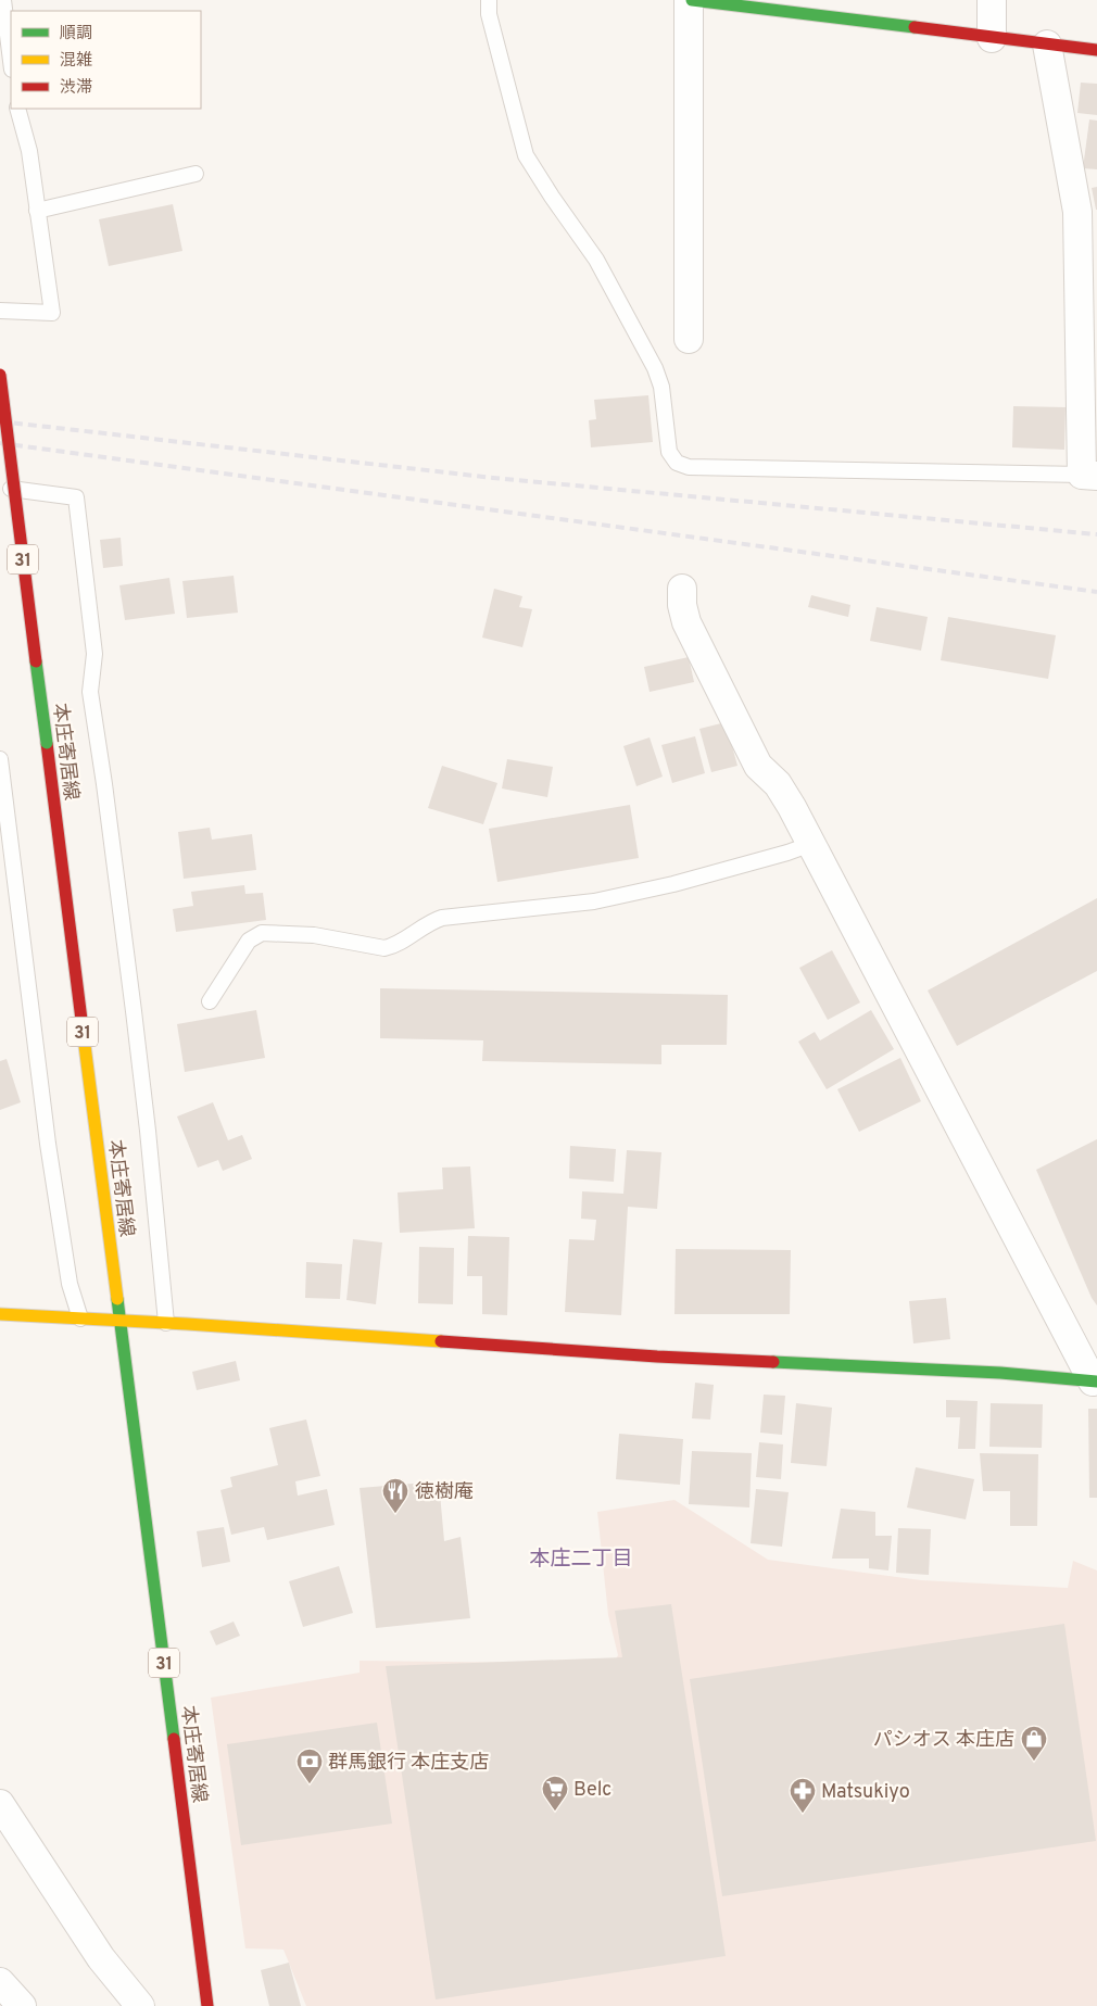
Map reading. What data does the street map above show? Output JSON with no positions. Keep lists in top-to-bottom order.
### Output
{
  "streets": {
    "main road": ["31", "本庄寄居線"]
  },
  "districts": ["本庄二丁目"],
  "places": {
    "restaurant": ["徳樹庵"],
    "shop": ["パシオス 本庄店"],
    "bank": ["群馬銀行 本庄支店"],
    "supermarket": ["Belc"],
    "pharmacy": ["Matsukiyo"]
  },
  "legend": ["順調", "混雑", "渋滞"]
}
